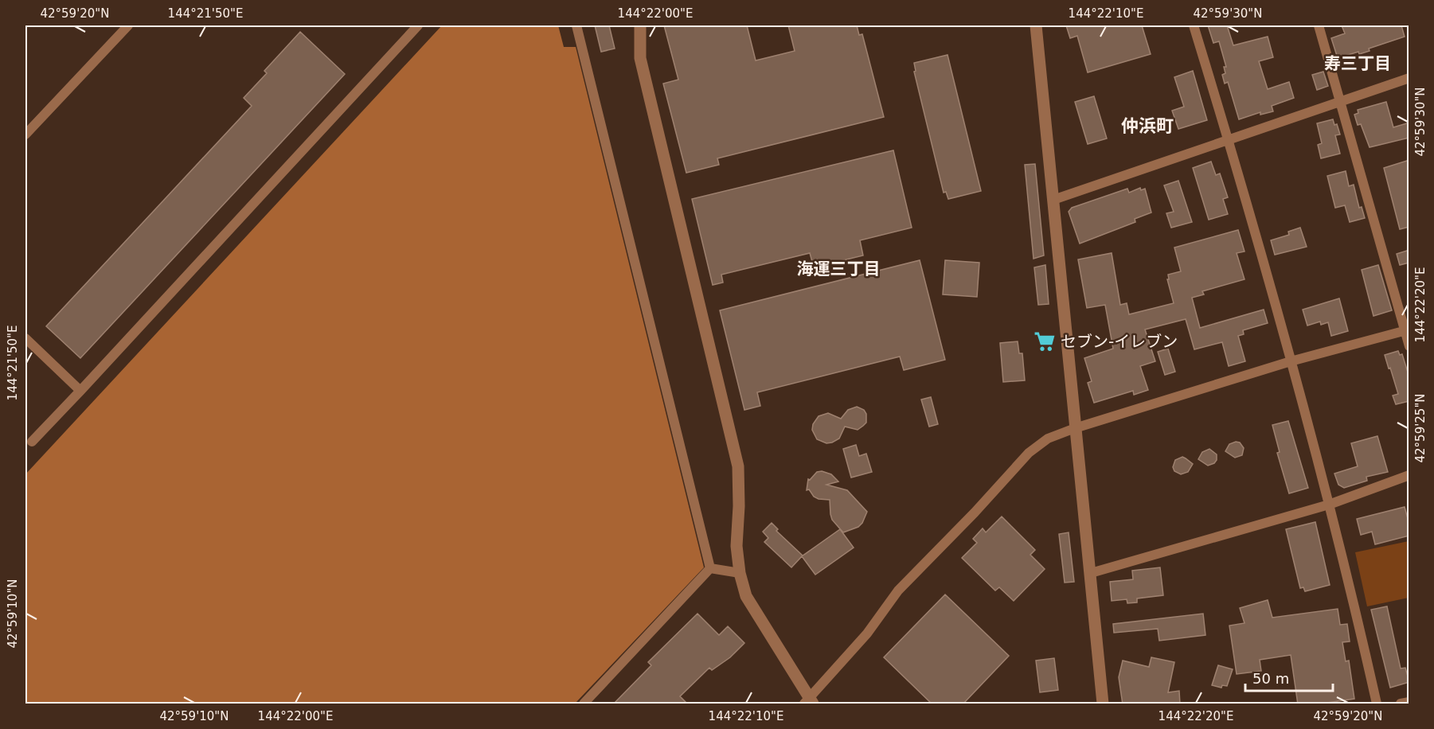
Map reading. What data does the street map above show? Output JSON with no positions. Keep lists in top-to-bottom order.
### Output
{
  "districts": ["寿三丁目", "仲浜町", "海運三丁目"],
  "places": {
    "supermarket": ["セブン-イレブン"]
  },
  "scale_bar": "50 m",
  "coordinates": [
    "42°59'20\"N",
    "144°21'50\"E",
    "144°22'00\"E",
    "144°22'10\"E",
    "42°59'30\"N",
    "144°22'20\"E",
    "42°59'25\"N",
    "42°59'10\"N"
  ]
}
